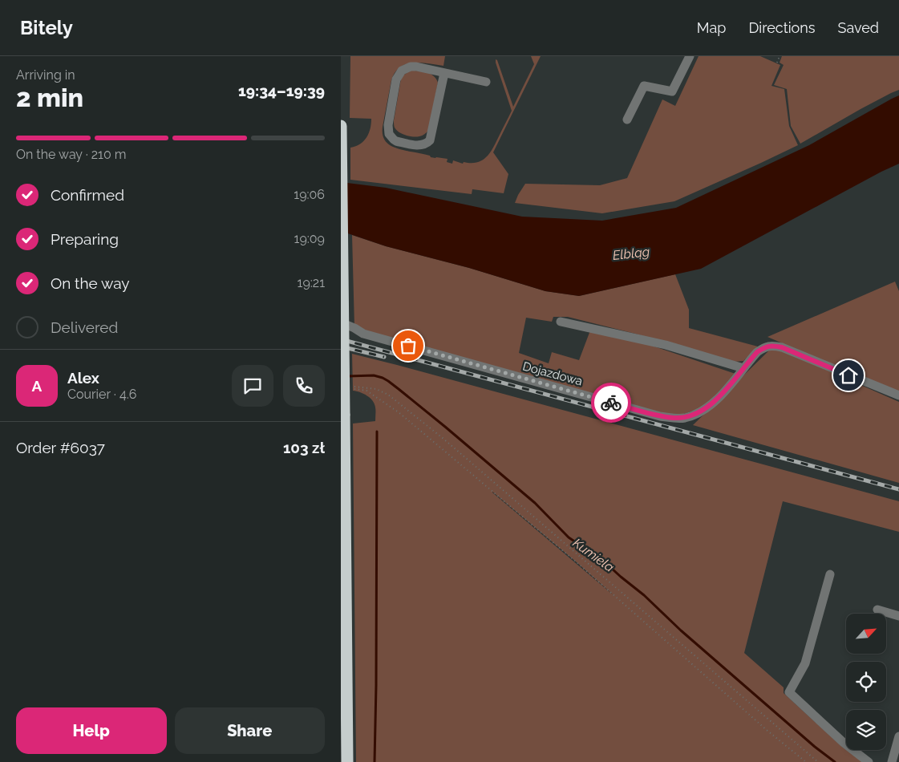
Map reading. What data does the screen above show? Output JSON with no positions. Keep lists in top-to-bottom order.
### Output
{
  "streets": {
    "street": ["Dojazdowa"]
  },
  "water": ["Elbląg", "Kumiela"],
  "north": "top right",
  "page": {
    "header": "Bitely",
    "nav": ["Map", "Directions", "Saved"],
    "heading": ["2 min", "Arriving in", "19:34–19:39"],
    "panel": [
      "Alex",
      "Courier · 4.6",
      "Order #6037",
      "103 zł"
    ],
    "bar": "On the way · 210 m",
    "list": [
      ["Confirmed", "19:06"],
      ["Preparing", "19:09"],
      ["On the way", "19:21"],
      "Delivered"
    ],
    "round": "A",
    "buttons": ["Help", "Share"]
  }
}
